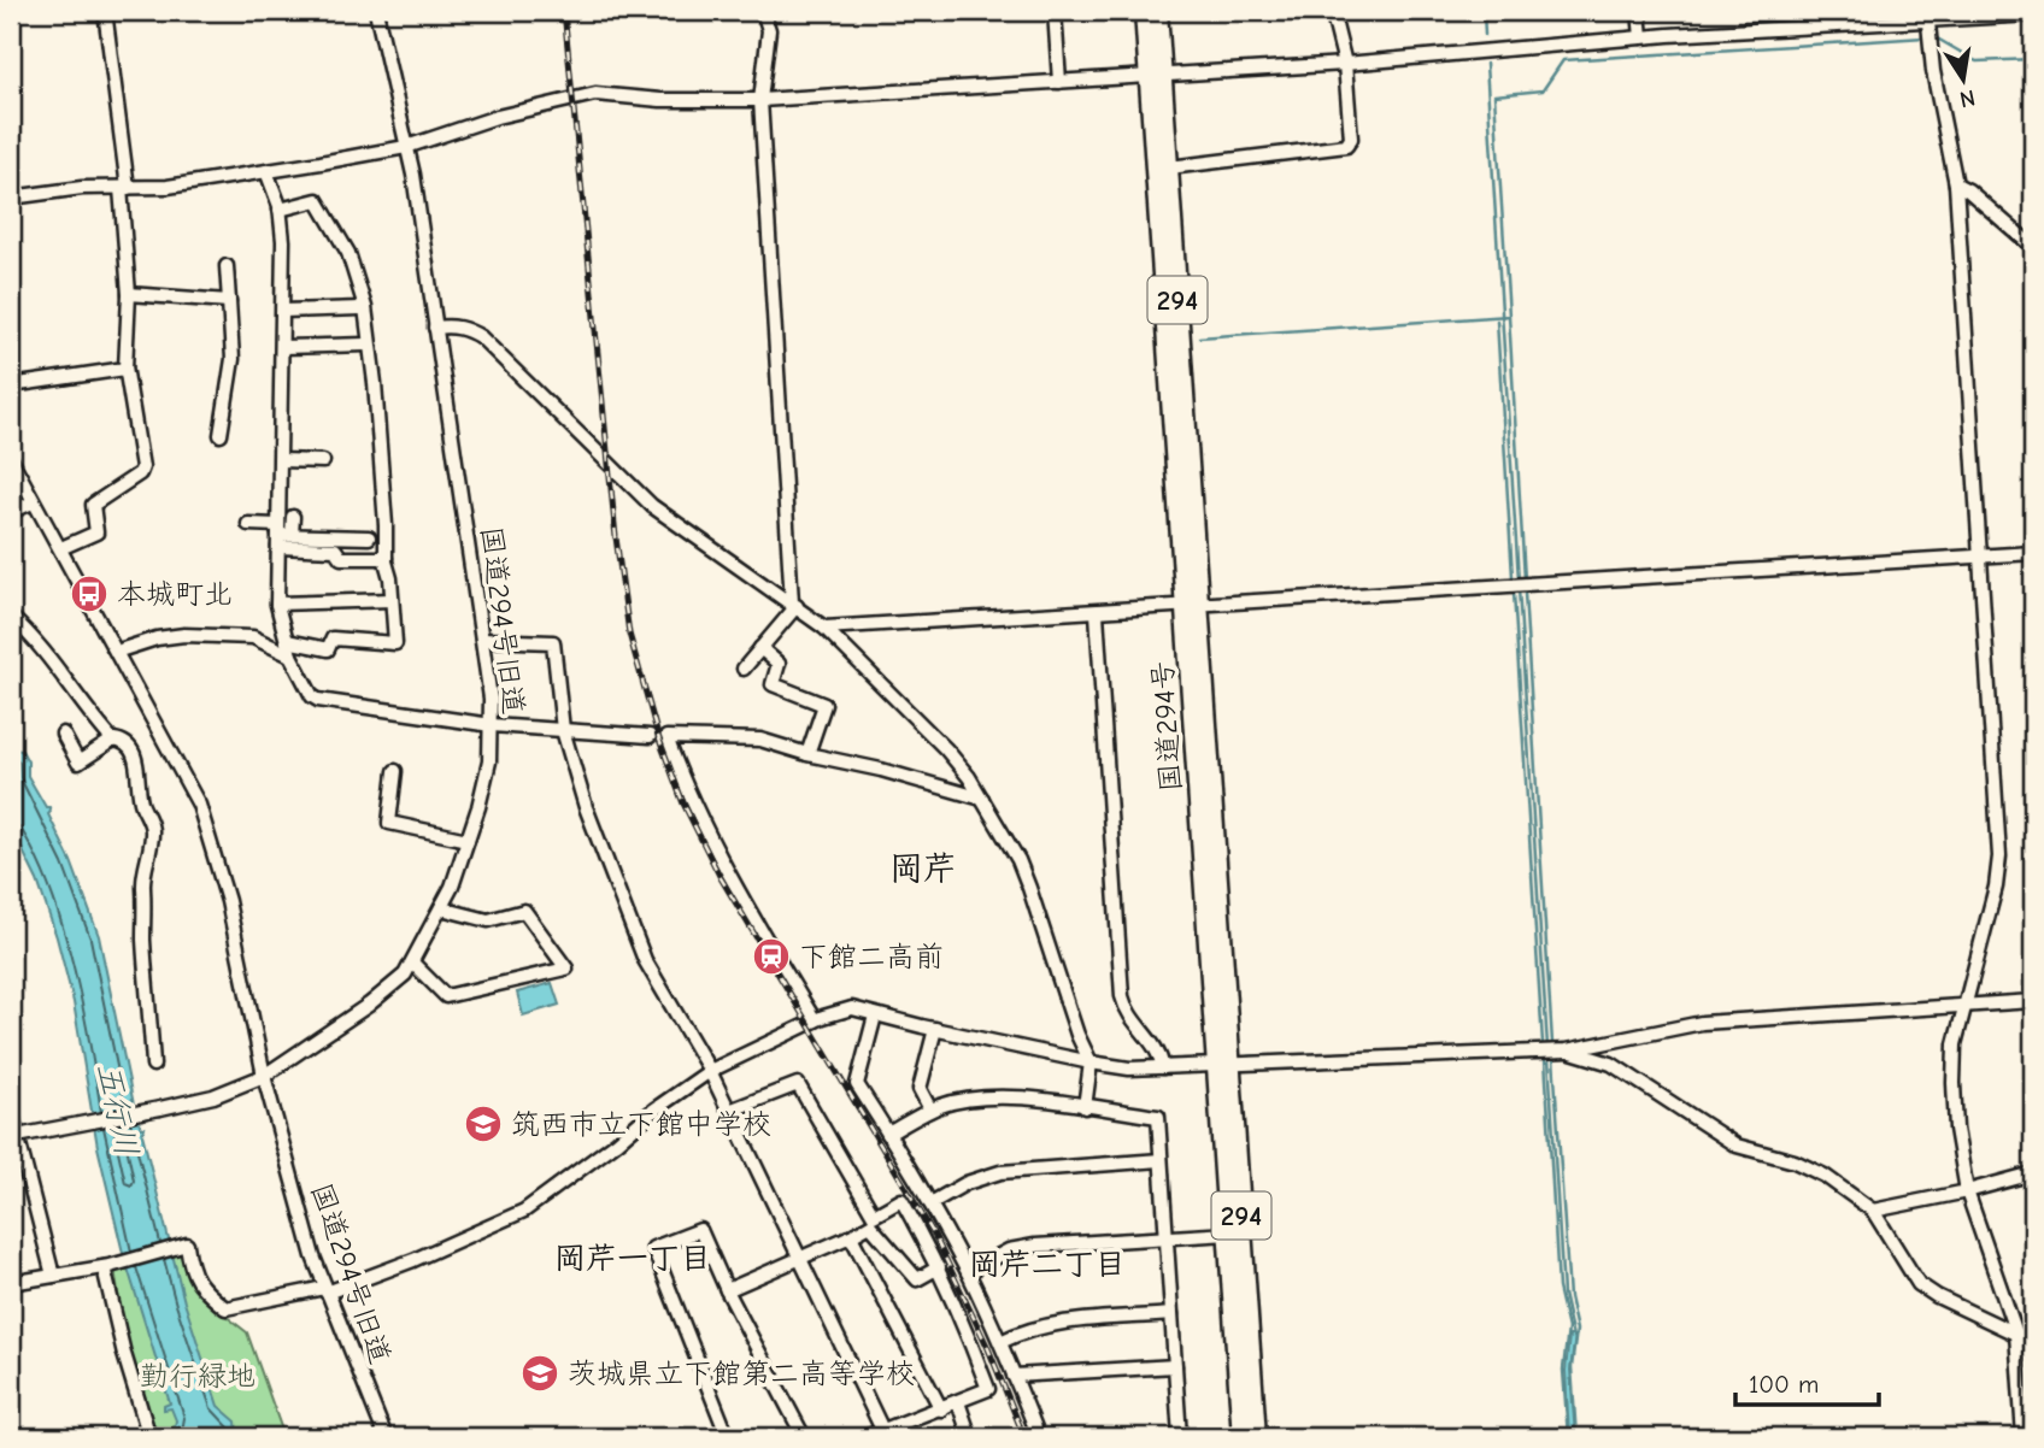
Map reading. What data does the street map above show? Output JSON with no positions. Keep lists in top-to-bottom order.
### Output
{
  "streets": {
    "highway": ["294", "国道294号"],
    "street": ["国道294号旧道"]
  },
  "districts": ["岡芹", "岡芹一丁目", "岡芹二丁目"],
  "water": ["五行川"],
  "parks": ["勤行緑地"],
  "places": {
    "bus stop": ["本城町北"],
    "station": ["下館二高前"],
    "school or university": ["筑西市立下館中学校", "茨城県立下館第二高等学校"]
  },
  "scale_bar": "100 m",
  "north": "bottom"
}
